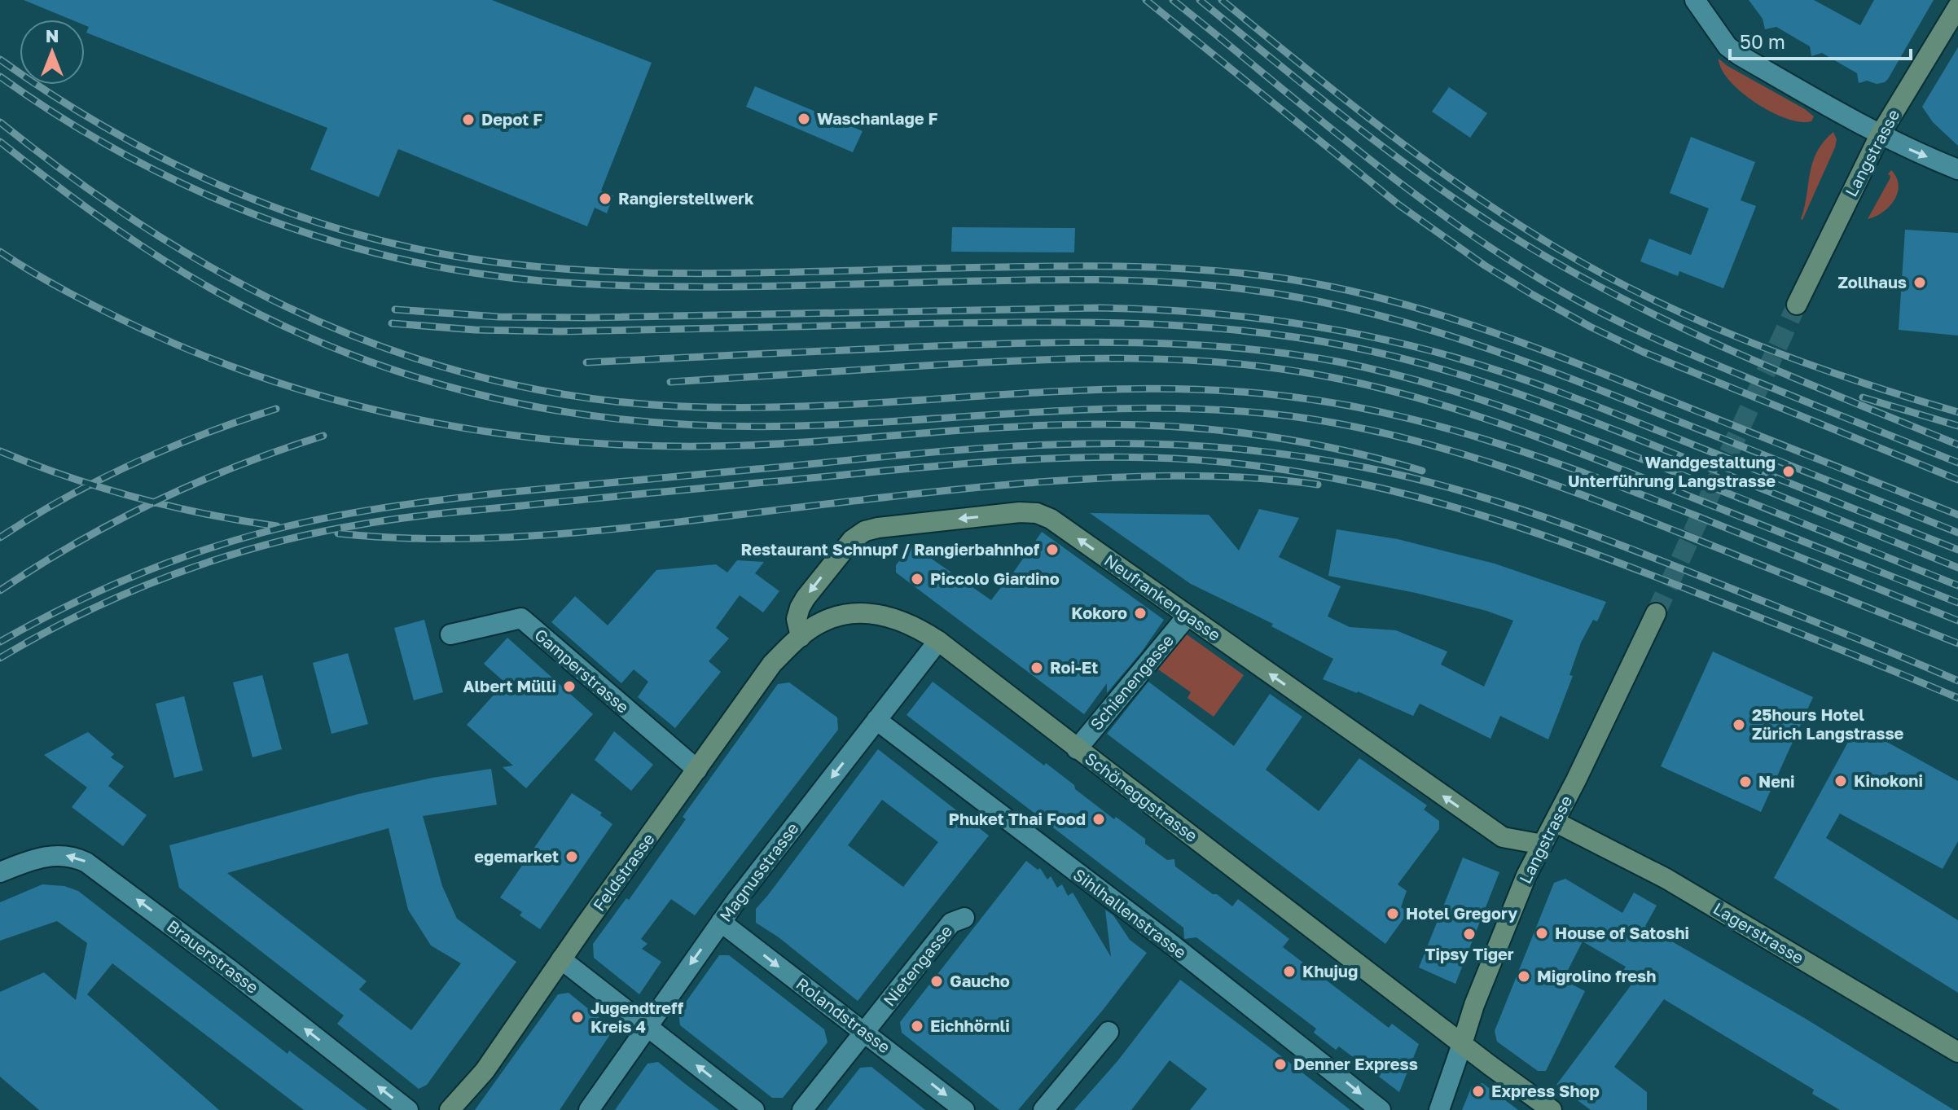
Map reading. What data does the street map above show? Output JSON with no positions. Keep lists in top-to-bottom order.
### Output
{
  "streets": {
    "street": [
      "Langstrasse",
      "Neufrankengasse",
      "Gamperstrasse",
      "Schienengasse",
      "Schöneggstrasse",
      "Feldstrasse",
      "Magnusstrasse",
      "Sihlhallenstrasse",
      "Lagerstrasse",
      "Brauerstrasse",
      "Nietengasse",
      "Rolandstrasse"
    ]
  },
  "crossings": [
    ["Langstrasse", "Neufrankengasse"],
    ["Langstrasse", "Schöneggstrasse"],
    ["Langstrasse", "Lagerstrasse"],
    ["Neufrankengasse", "Schienengasse"],
    ["Neufrankengasse", "Schöneggstrasse"],
    ["Neufrankengasse", "Feldstrasse"],
    ["Gamperstrasse", "Feldstrasse"],
    ["Schienengasse", "Schöneggstrasse"],
    ["Schöneggstrasse", "Feldstrasse"],
    ["Schöneggstrasse", "Magnusstrasse"],
    ["Magnusstrasse", "Sihlhallenstrasse"],
    ["Magnusstrasse", "Rolandstrasse"],
    ["Nietengasse", "Rolandstrasse"]
  ],
  "one_way": [
    "Neufrankengasse",
    "Magnusstrasse",
    "Sihlhallenstrasse",
    "Brauerstrasse"
  ],
  "places": [
    "Waschanlage F",
    "Depot F",
    "Rangierstellwerk",
    "Zollhaus",
    "Wandgestaltung Unterführung Langstrasse",
    "Restaurant Schnupf / Rangierbahnhof",
    "Piccolo Giardino",
    "Kokoro",
    "Roi-Et",
    "Albert Mülli",
    "25hours Hotel Zürich Langstrasse",
    "Kinokoni",
    "Neni",
    "Phuket Thai Food",
    "egemarket",
    "Hotel Gregory",
    "House of Satoshi",
    "Tipsy Tiger",
    "Khujug",
    "Migrolino fresh",
    "Gaucho",
    "Jugendtreff Kreis 4",
    "Eichhörnli",
    "Denner Express",
    "Express Shop"
  ],
  "scale_bar": "50 m",
  "north": "top"
}
